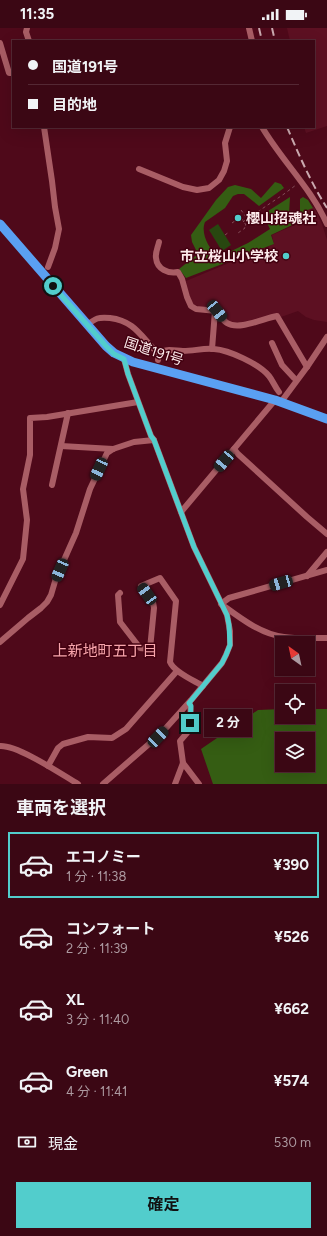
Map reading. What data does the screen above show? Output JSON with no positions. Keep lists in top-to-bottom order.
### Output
{
  "streets": {
    "highway": ["国道191号"]
  },
  "districts": ["上新地町五丁目"],
  "places": ["櫻山招魂社", "市立桜山小学校"],
  "north": "top left",
  "page": {
    "status": "11:35",
    "banner": ["国道191号", "目的地"],
    "bubble": "2 分",
    "heading": "車両を選択",
    "list": [
      {
        "name": "エコノミー",
        "note": "1 分 · 11:38",
        "value": "¥390"
      },
      {
        "name": "コンフォート",
        "note": "2 分 · 11:39",
        "value": "¥526"
      },
      {
        "name": "XL",
        "note": "3 分 · 11:40",
        "value": "¥662"
      },
      {
        "name": "Green",
        "note": "4 分 · 11:41",
        "value": "¥574"
      }
    ],
    "pay": ["現金", "530 m"],
    "buttons": "確定"
  }
}
